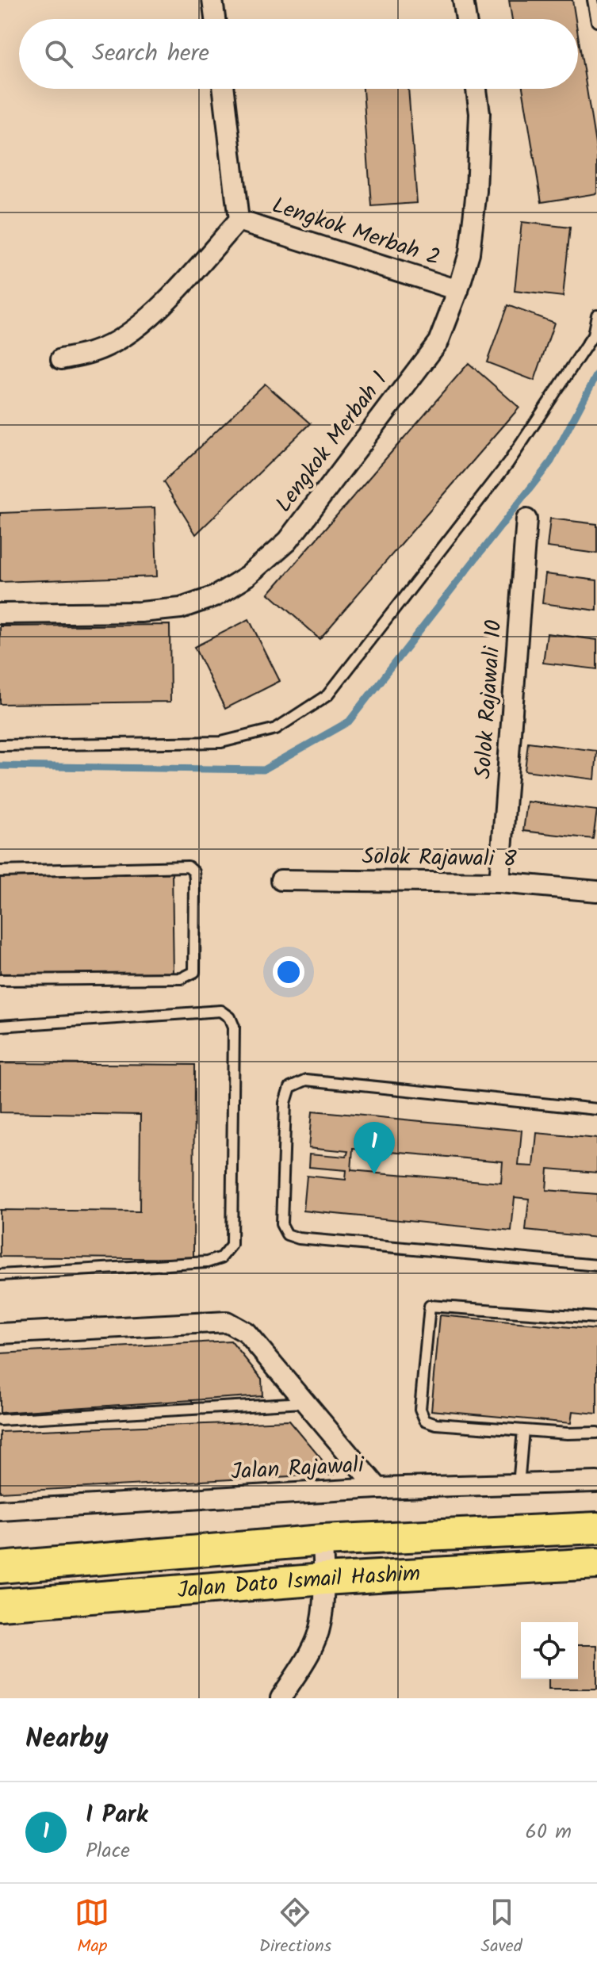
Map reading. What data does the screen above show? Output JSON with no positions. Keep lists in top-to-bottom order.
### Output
{
  "streets": {
    "main road": ["Jalan Dato Ismail Hashim"],
    "street": [
      "Lengkok Merbah 2",
      "Lengkok Merbah 1",
      "Solok Rajawali 10",
      "Solok Rajawali 8",
      "Jalan Rajawali"
    ]
  },
  "crossings": [
    ["Lengkok Merbah 2", "Lengkok Merbah 1"],
    ["Solok Rajawali 10", "Solok Rajawali 8"]
  ],
  "page": {
    "search": "Search here",
    "pins": "1",
    "heading": "Nearby",
    "list": [
      {
        "mark": "1",
        "name": "I Park",
        "note": "Place",
        "value": "60 m"
      }
    ],
    "nav": ["Map", "Directions", "Saved"]
  }
}
